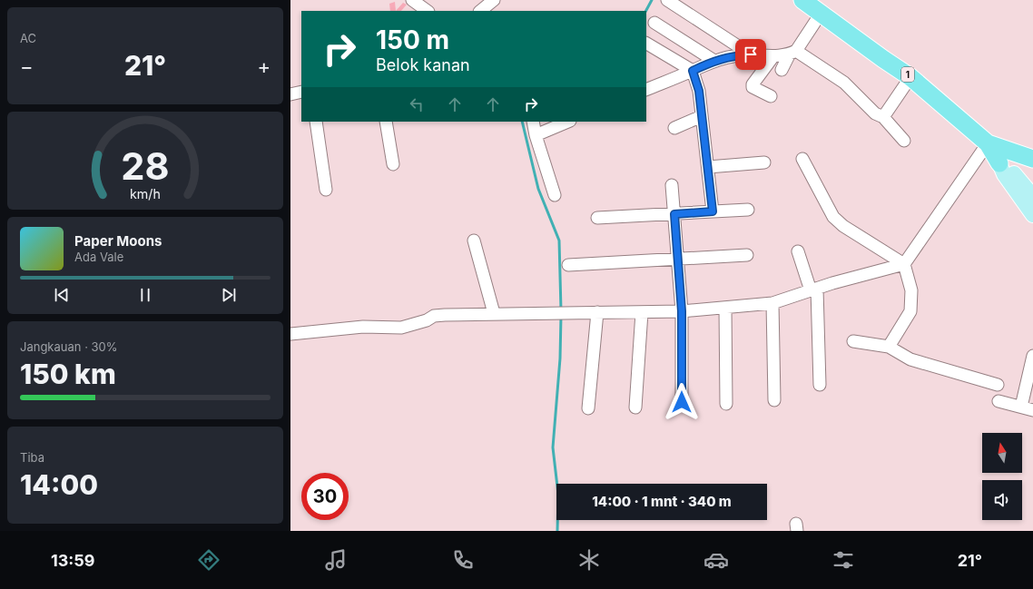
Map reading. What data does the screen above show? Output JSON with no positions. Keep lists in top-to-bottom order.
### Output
{
  "streets": {
    "highway": ["1"]
  },
  "north": "top",
  "page": {
    "tile": [
      "AC",
      ["Jangkauan · 30%", "150 km"],
      ["Tiba", "14:00"]
    ],
    "turn": ["150 m", "Belok kanan"],
    "heat": ["−", "21°", "+"],
    "song": ["Paper Moons", "Ada Vale"],
    "limit": "30",
    "trip": "14:00 · 1 mnt · 340 m",
    "tabs": ["13:59", "21°"],
    "gauge": ["28", "km/h"]
  }
}
